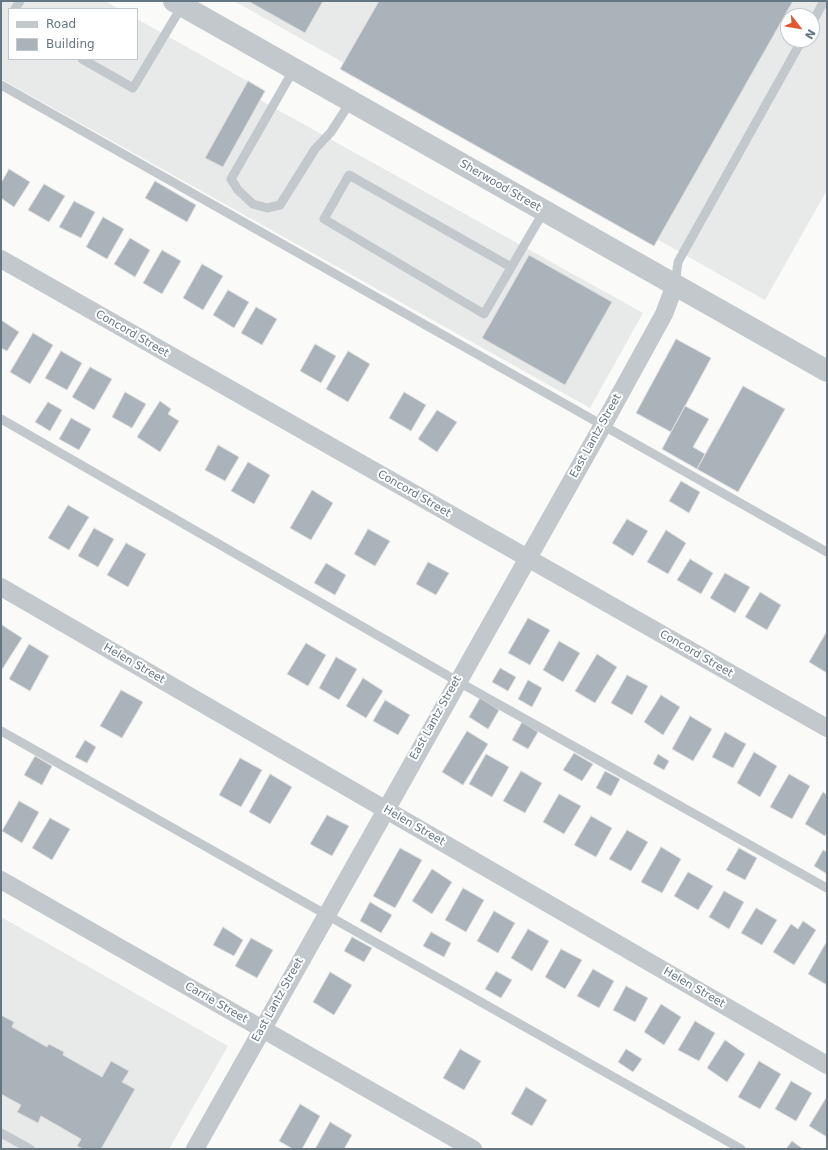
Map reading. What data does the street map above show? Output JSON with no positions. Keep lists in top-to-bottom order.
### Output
{
  "streets": {
    "street": [
      "Sherwood Street",
      "Concord Street",
      "East Lantz Street",
      "Helen Street",
      "Carrie Street"
    ]
  },
  "crossings": [
    ["Sherwood Street", "East Lantz Street"],
    ["Concord Street", "East Lantz Street"],
    ["East Lantz Street", "Helen Street"],
    ["East Lantz Street", "Carrie Street"]
  ],
  "legend": ["Road", "Building"],
  "north": "bottom right"
}
